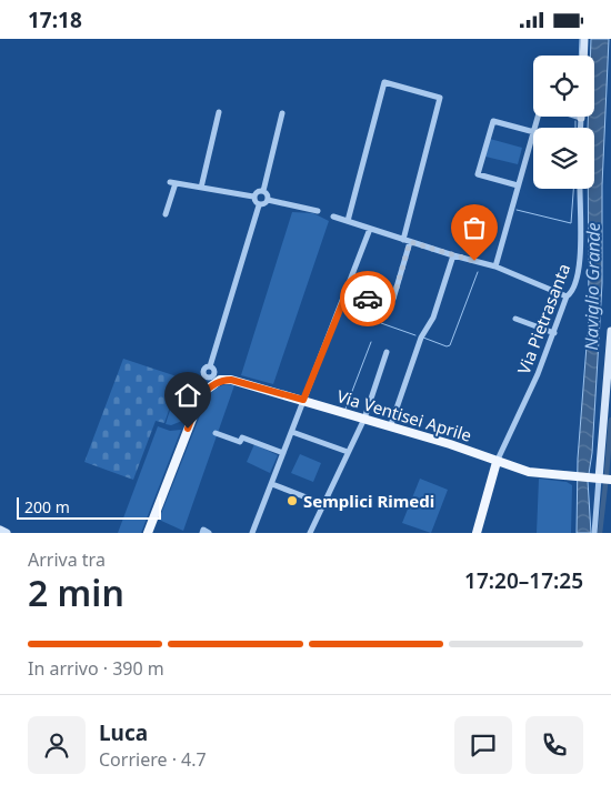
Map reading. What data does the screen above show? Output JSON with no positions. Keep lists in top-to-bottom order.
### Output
{
  "streets": {
    "main road": ["Via Ventisei Aprile"],
    "street": ["Via Pietrasanta"]
  },
  "crossings": [
    ["Via Pietrasanta", "Via Ventisei Aprile"]
  ],
  "water": ["Naviglio Grande"],
  "places": ["Semplici Rimedi"],
  "scale_bar": "200 m",
  "page": {
    "status": "17:18",
    "scale": "200 m",
    "heading": ["2 min", "Arriva tra", "17:20–17:25"],
    "panel": ["Luca", "Corriere · 4.7"],
    "bar": "In arrivo · 390 m"
  }
}
